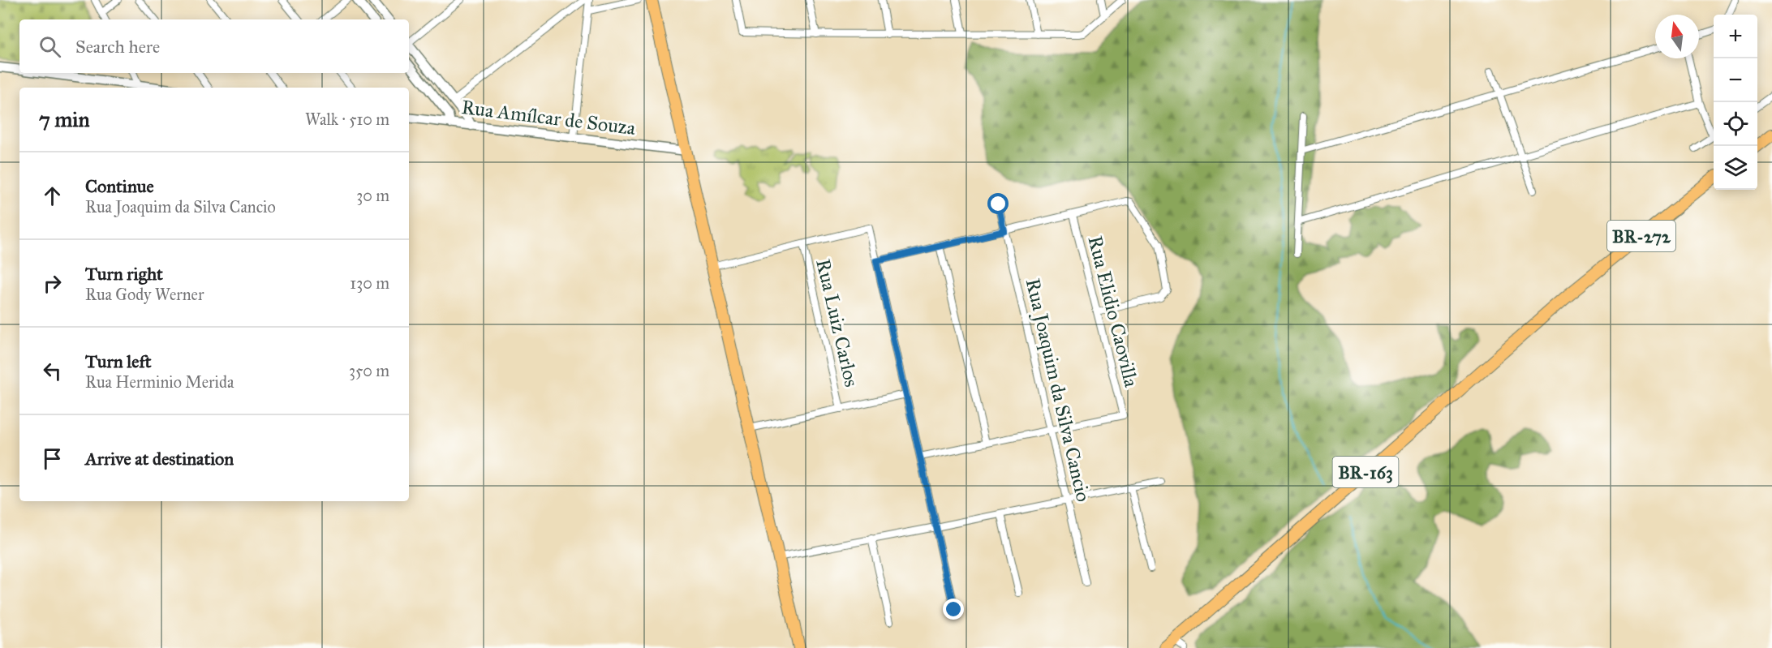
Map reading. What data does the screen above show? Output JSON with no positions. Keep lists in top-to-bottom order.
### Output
{
  "streets": {
    "highway": ["BR-272", "BR-163"],
    "street": [
      "Rua Amílcar de Souza",
      "Rua Elidio Caovilla",
      "Rua Luiz Carlos",
      "Rua Joaquim da Silva Cancio"
    ]
  },
  "crossings": [
    ["BR-272", "BR-163"],
    ["Rua Elidio Caovilla", "Rua Joaquim da Silva Cancio"]
  ],
  "north": "top",
  "page": {
    "map_buttons": ["+", "−"],
    "search": "Search here",
    "heading": ["7 min", "Walk · 510 m"],
    "list": [
      ["Continue", "Rua Joaquim da Silva Cancio", "30 m"],
      ["Turn right", "Rua Gody Werner", "130 m"],
      ["Turn left", "Rua Herminio Merida", "350 m"],
      "Arrive at destination"
    ]
  }
}
